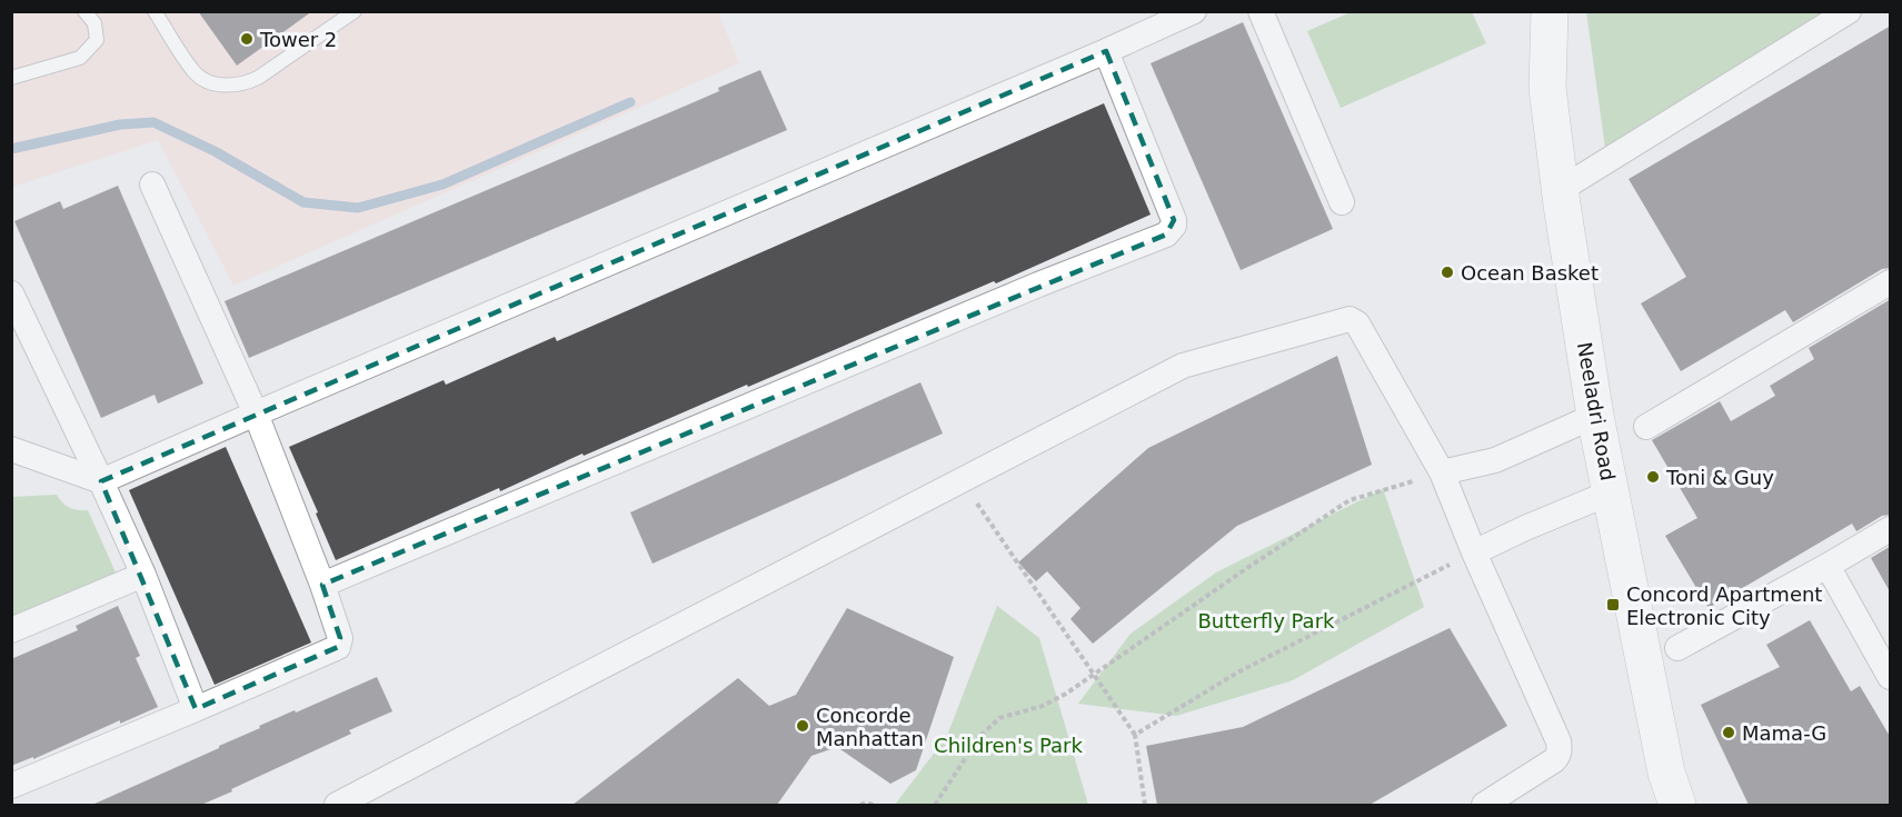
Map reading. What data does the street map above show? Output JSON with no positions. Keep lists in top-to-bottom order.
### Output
{
  "streets": {
    "main road": ["Neeladri Road"]
  },
  "parks": ["Butterfly Park", "Children's Park"],
  "places": {
    "other": [
      "Tower 2",
      "Ocean Basket",
      "Toni & Guy",
      "Concorde Manhattan",
      "Mama-G"
    ],
    "transit": ["Concord Apartment Electronic City"]
  }
}
